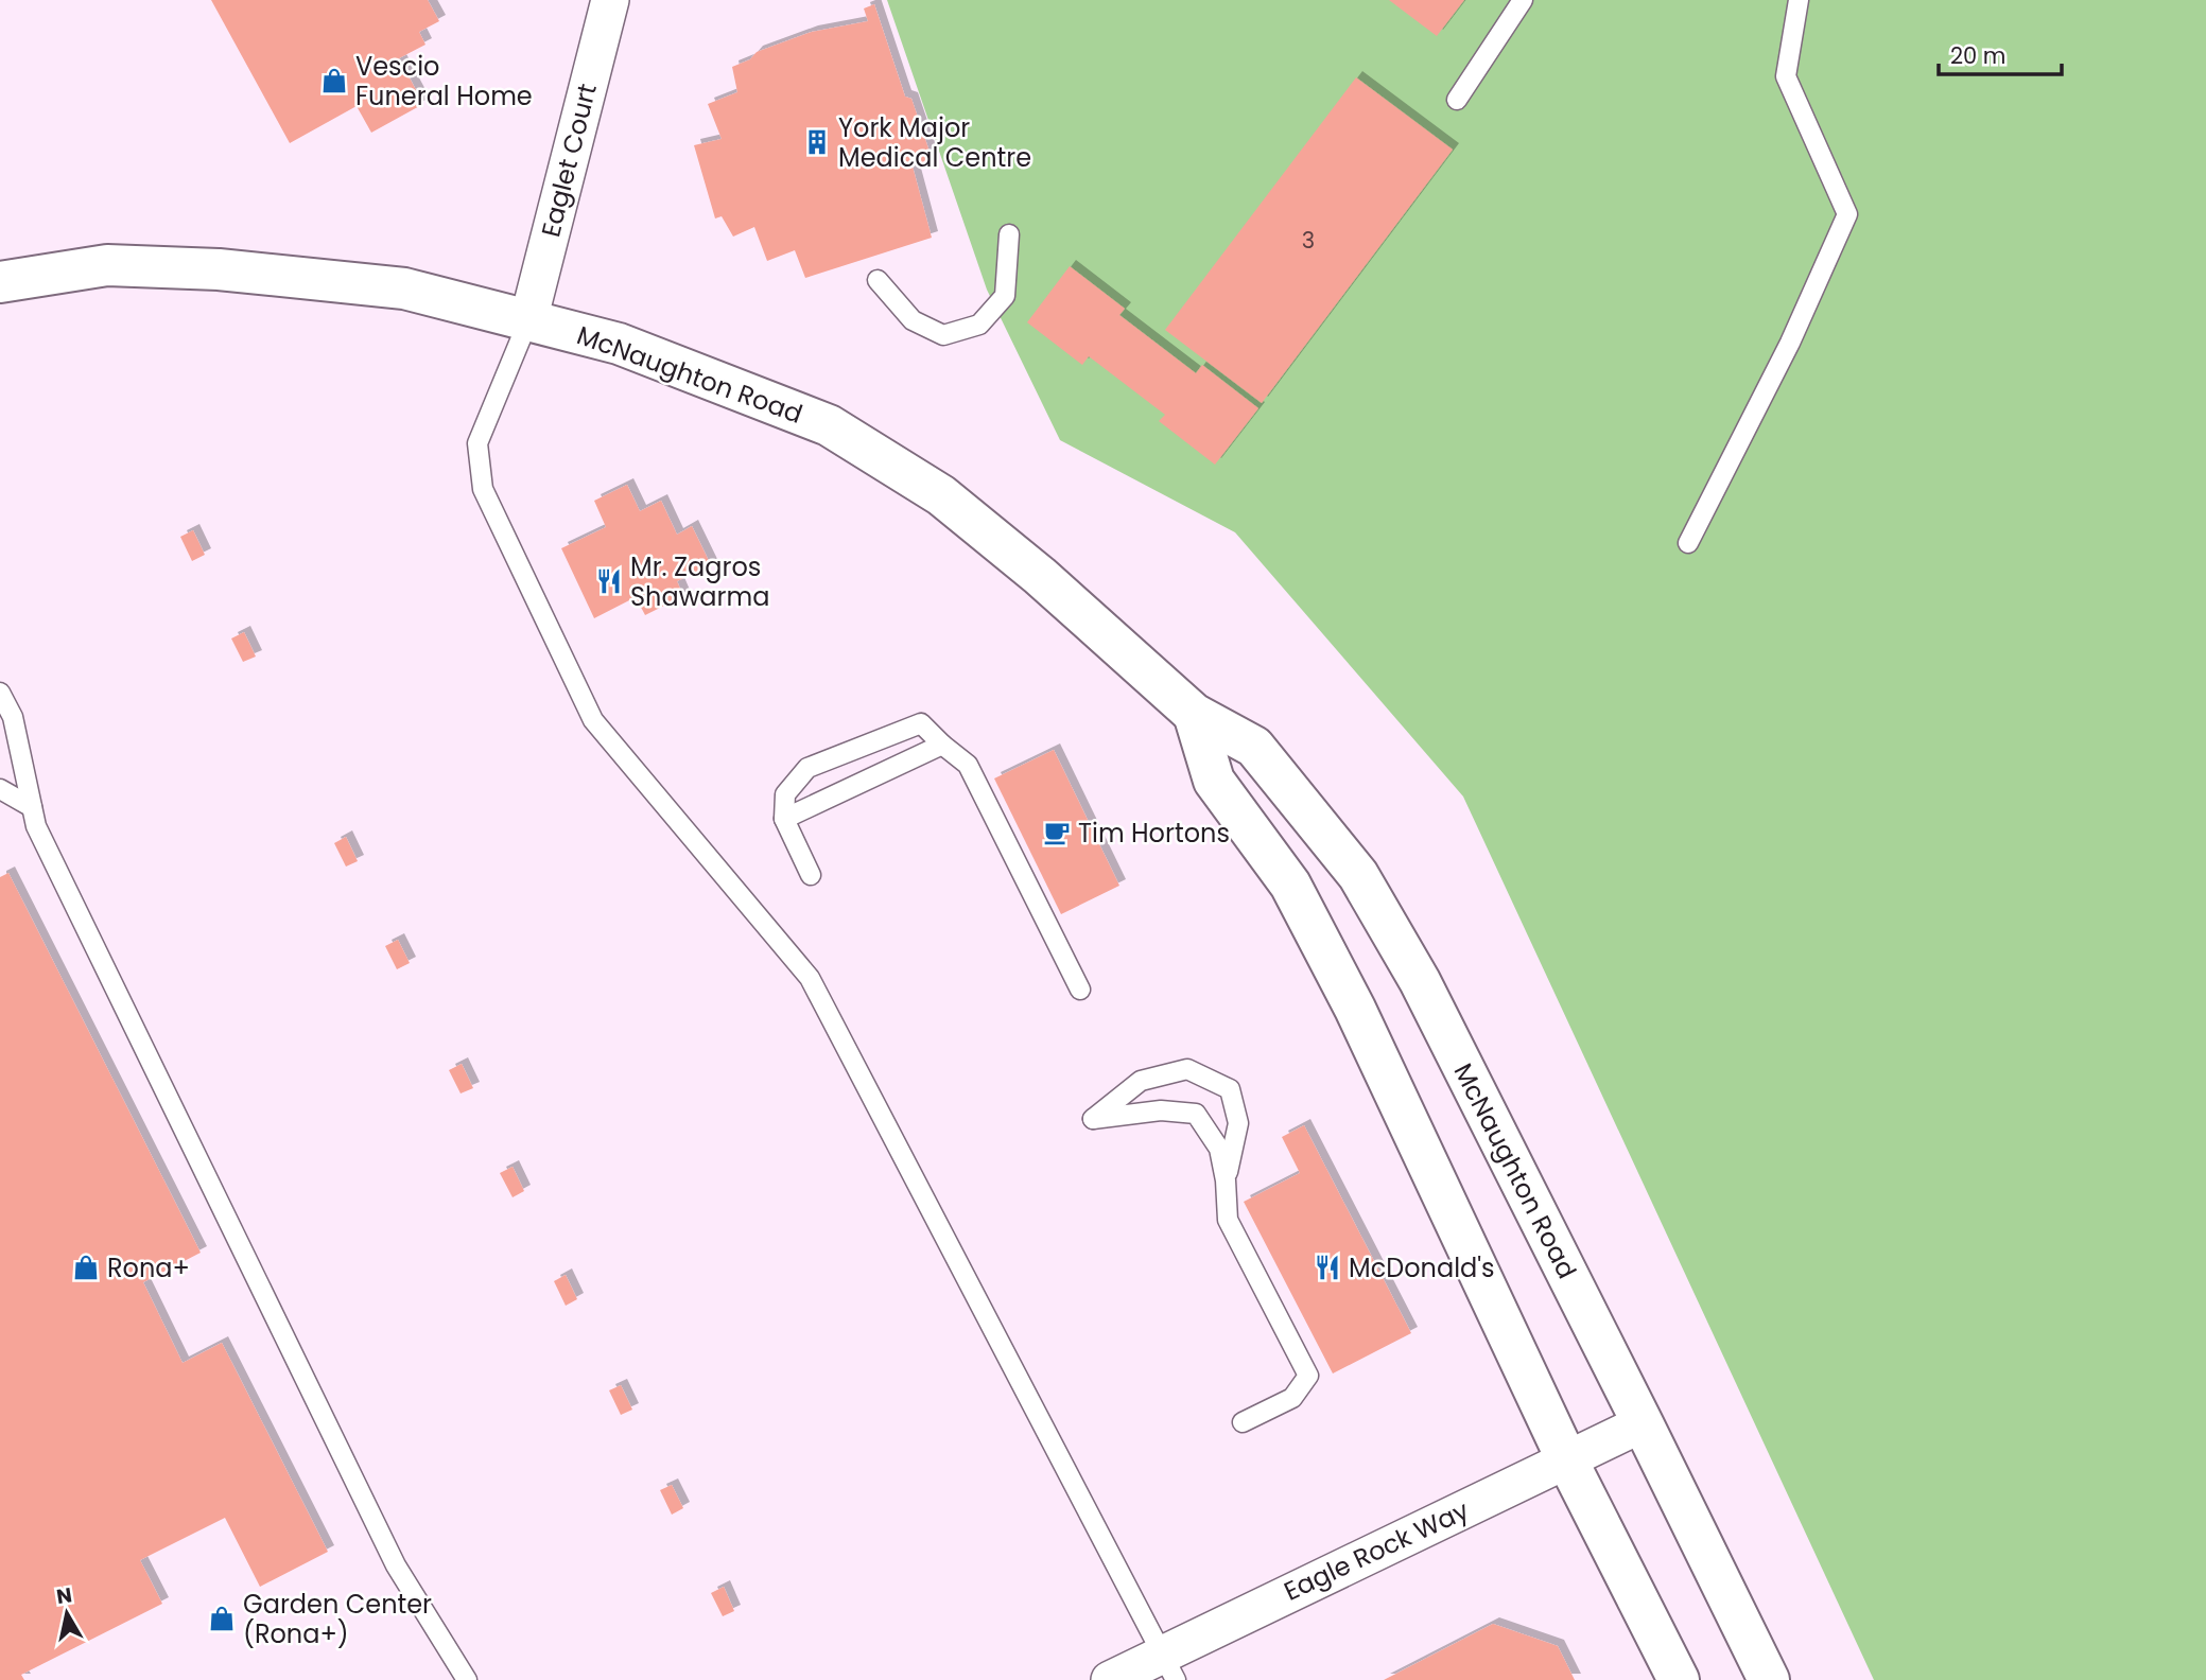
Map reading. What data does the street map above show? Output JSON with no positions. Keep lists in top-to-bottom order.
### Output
{
  "streets": {
    "street": ["Eaglet Court", "McNaughton Road", "Eagle Rock Way"]
  },
  "crossings": [
    ["Eaglet Court", "McNaughton Road"],
    ["McNaughton Road", "Eagle Rock Way"]
  ],
  "places": {
    "shop": ["Vescio Funeral Home", "Rona+", "Garden Center (Rona+)"],
    "building": ["York Major Medical Centre"],
    "restaurant": ["Mr. Zagros Shawarma", "McDonald's"],
    "cafe": ["Tim Hortons"]
  },
  "house_numbers": ["3"],
  "scale_bar": "20 m",
  "north": "top"
}
